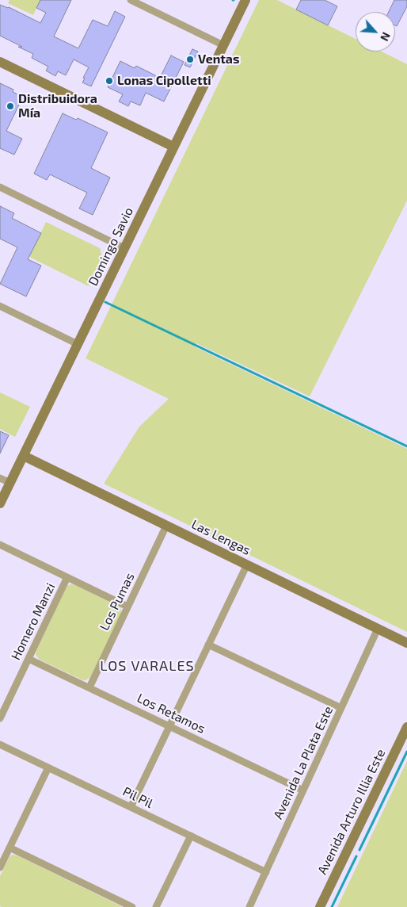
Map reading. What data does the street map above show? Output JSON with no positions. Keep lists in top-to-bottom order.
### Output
{
  "streets": {
    "street": [
      "Domingo Savio",
      "Las Lengas",
      "Los Pumas",
      "Homero Manzi",
      "Los Retamos",
      "Avenida La Plata Este",
      "Pil Pil",
      "Avenida Arturo Illia Este"
    ]
  },
  "crossings": [
    ["Domingo Savio", "Las Lengas"],
    ["Las Lengas", "Los Pumas"],
    ["Las Lengas", "Avenida La Plata Este"],
    ["Los Pumas", "Los Retamos"],
    ["Homero Manzi", "Los Retamos"],
    ["Los Retamos", "Avenida La Plata Este"],
    ["Avenida La Plata Este", "Pil Pil"]
  ],
  "districts": ["LOS VARALES"],
  "places": ["Ventas", "Lonas Cipolletti", "Distribuidora Mía"],
  "north": "bottom right"
}
